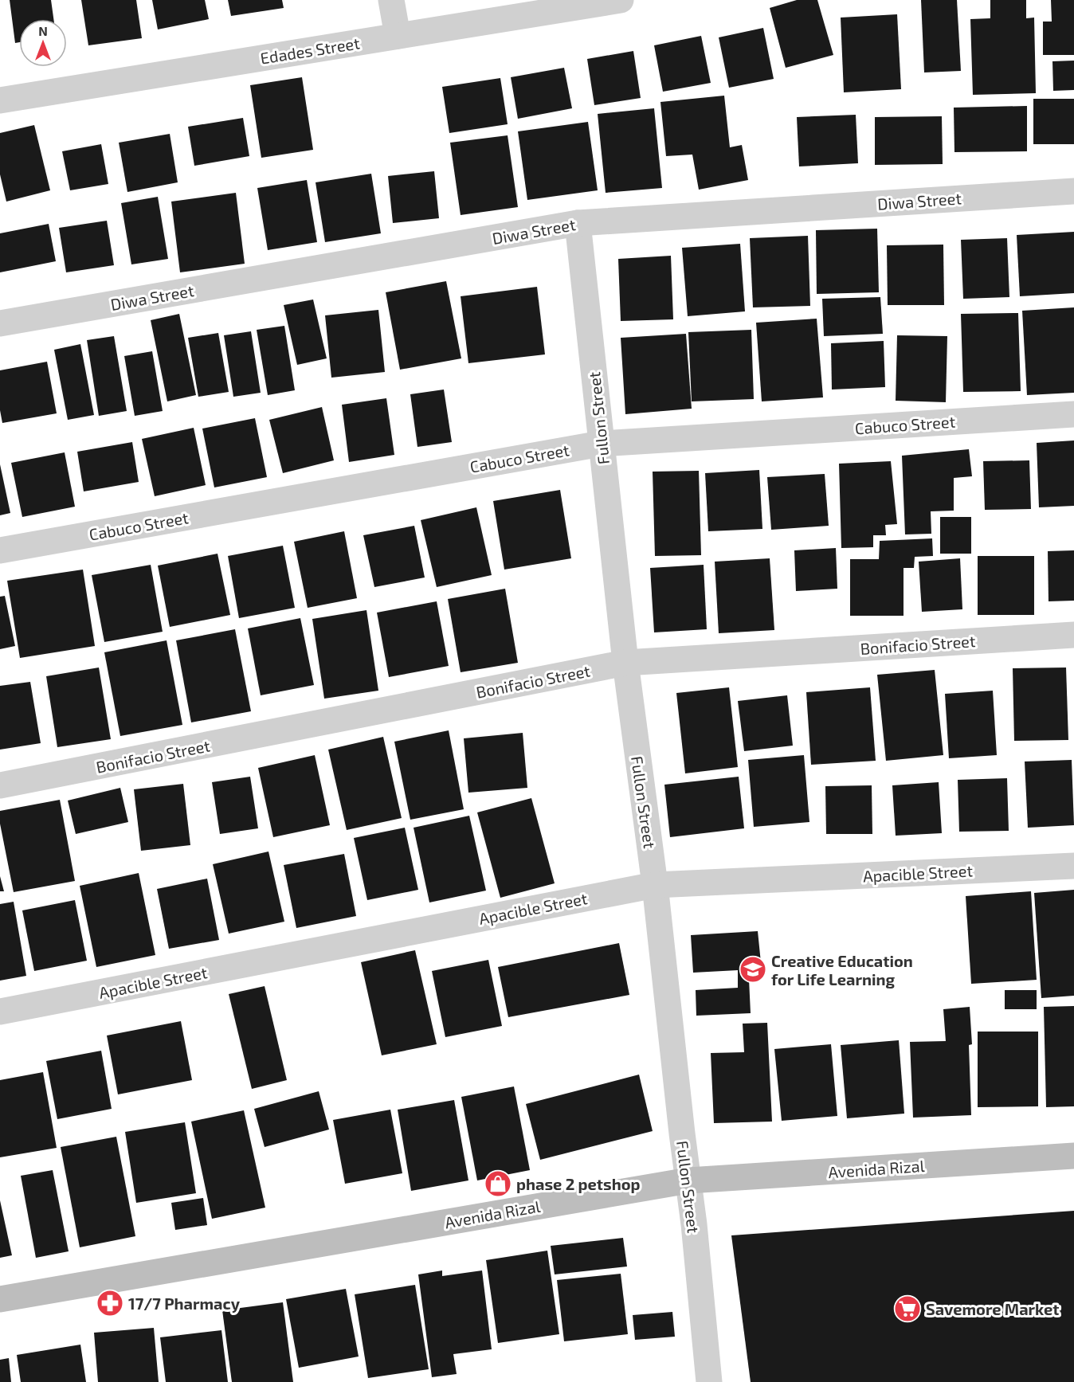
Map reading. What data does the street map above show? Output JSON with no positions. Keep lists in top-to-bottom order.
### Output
{
  "streets": {
    "main road": ["Avenida Rizal"],
    "street": [
      "Edades Street",
      "Diwa Street",
      "Fullon Street",
      "Cabuco Street",
      "Bonifacio Street",
      "Apacible Street"
    ]
  },
  "crossings": [
    ["Diwa Street", "Fullon Street"],
    ["Fullon Street", "Cabuco Street"],
    ["Fullon Street", "Bonifacio Street"],
    ["Fullon Street", "Apacible Street"],
    ["Fullon Street", "Avenida Rizal"]
  ],
  "places": {
    "school or university": ["Creative Education for Life Learning"],
    "shop": ["phase 2 petshop"],
    "pharmacy": ["17/7 Pharmacy"],
    "supermarket": ["Savemore Market"]
  },
  "north": "top"
}
